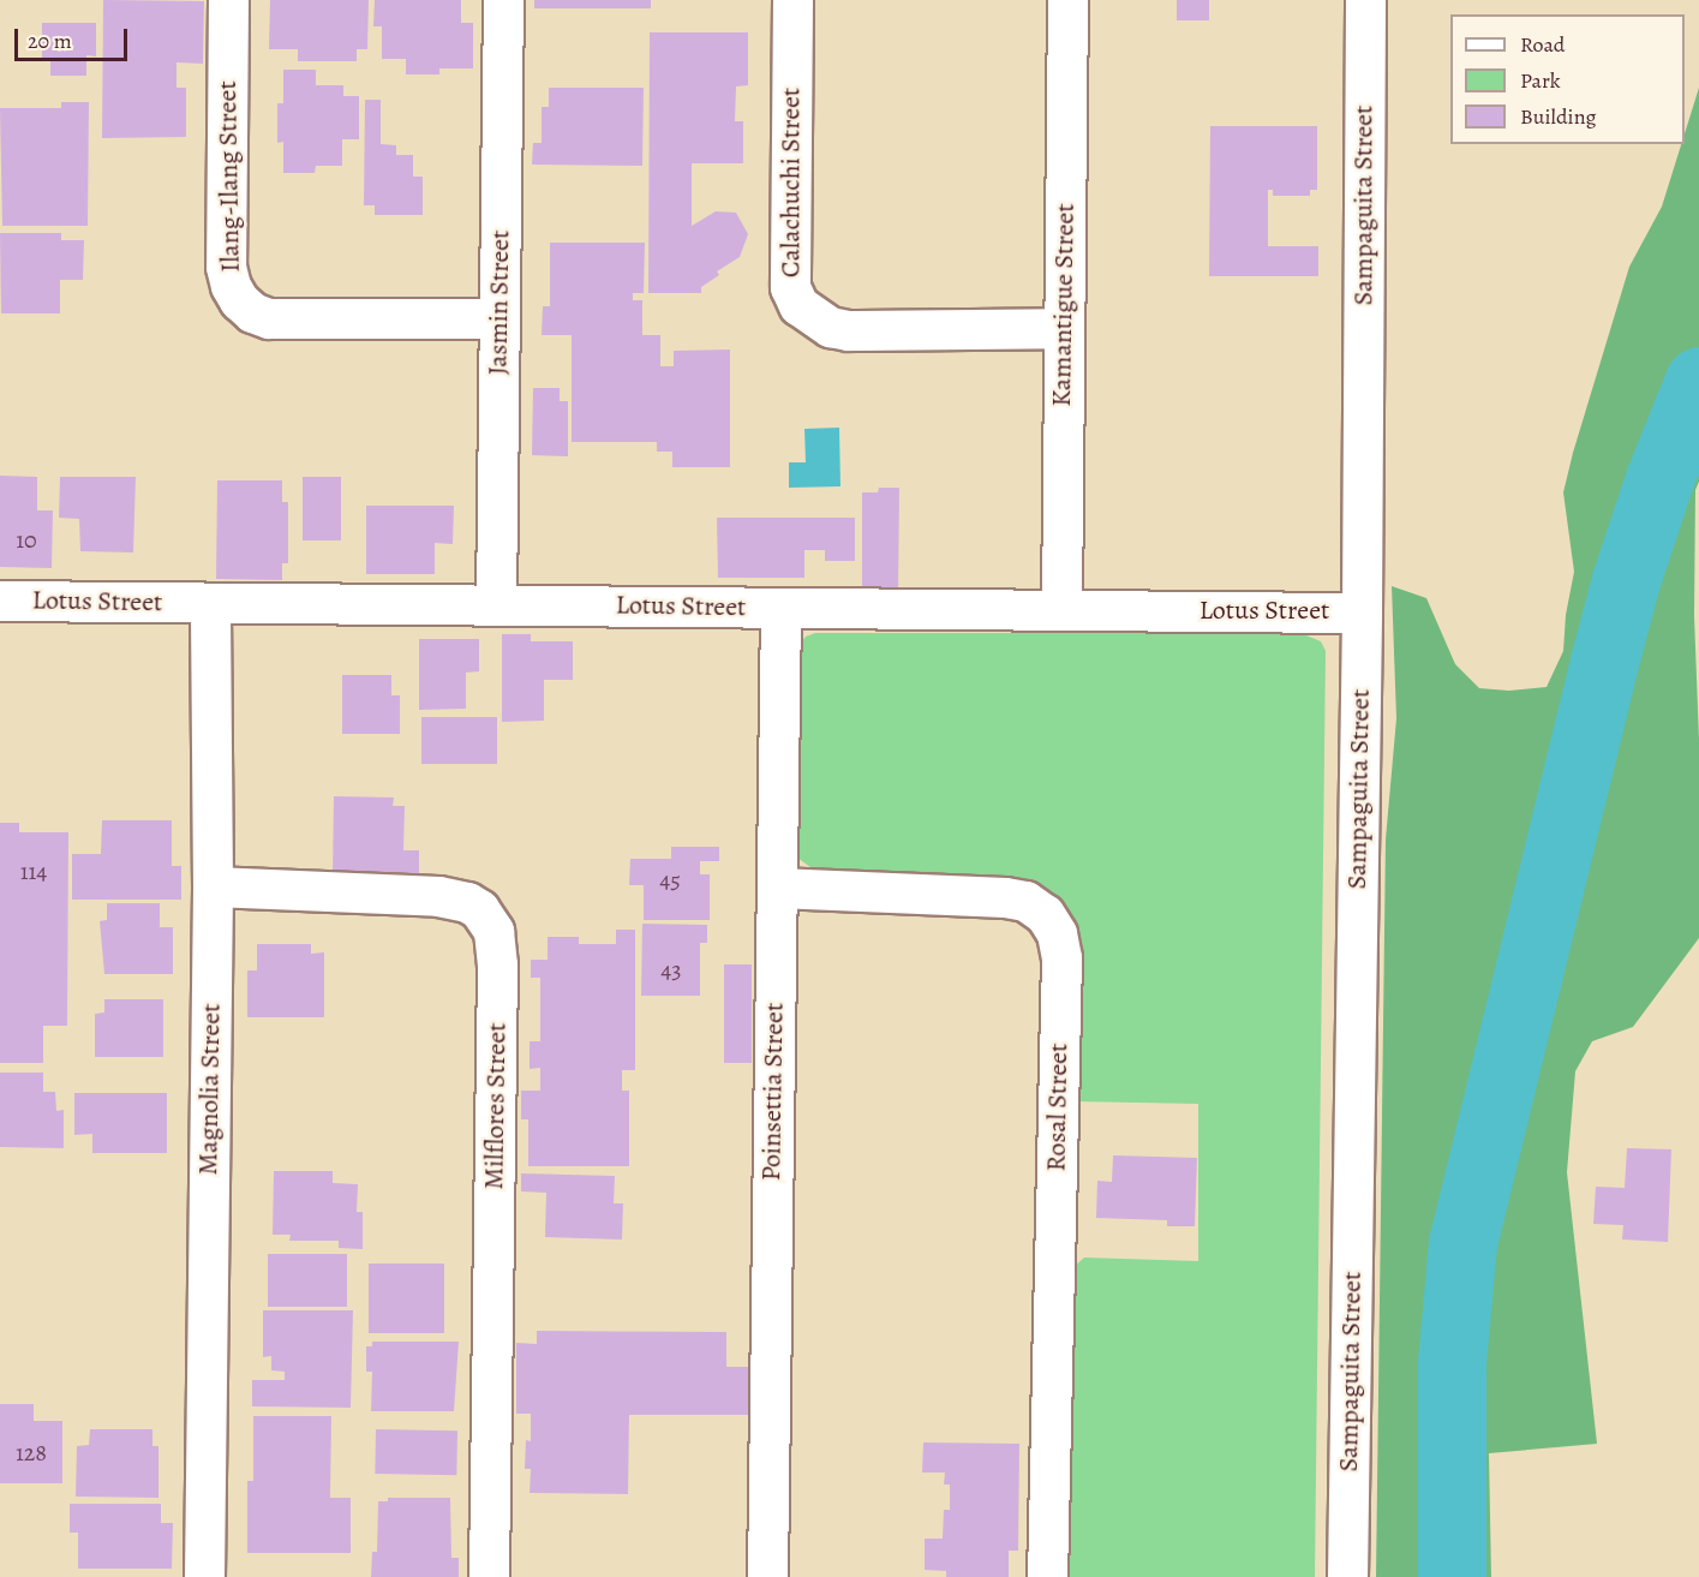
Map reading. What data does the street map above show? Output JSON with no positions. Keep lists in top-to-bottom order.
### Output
{
  "streets": {
    "street": [
      "Ilang-Ilang Street",
      "Calachuchi Street",
      "Sampaguita Street",
      "Jasmin Street",
      "Kamantigue Street",
      "Lotus Street",
      "Magnolia Street",
      "Poinsettia Street",
      "Milflores Street",
      "Rosal Street"
    ]
  },
  "crossings": [
    ["Ilang-Ilang Street", "Jasmin Street"],
    ["Calachuchi Street", "Kamantigue Street"],
    ["Sampaguita Street", "Lotus Street"],
    ["Jasmin Street", "Lotus Street"],
    ["Kamantigue Street", "Lotus Street"],
    ["Lotus Street", "Magnolia Street"],
    ["Lotus Street", "Poinsettia Street"],
    ["Magnolia Street", "Milflores Street"],
    ["Poinsettia Street", "Rosal Street"]
  ],
  "house_numbers": [
    "10",
    "114",
    "45",
    "43",
    "128"
  ],
  "legend": ["Road", "Park", "Building"],
  "scale_bar": "20 m"
}
